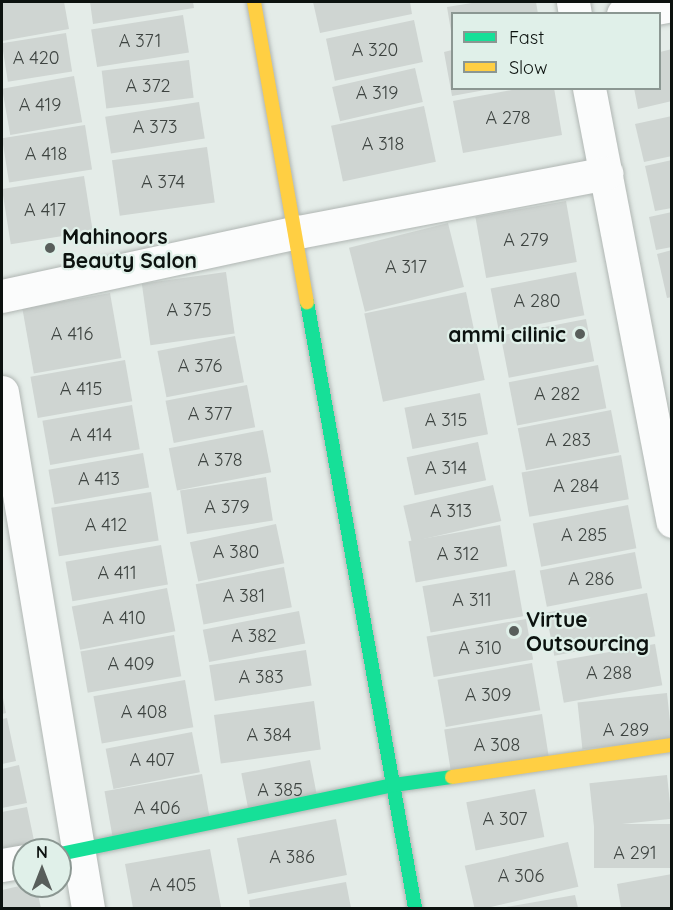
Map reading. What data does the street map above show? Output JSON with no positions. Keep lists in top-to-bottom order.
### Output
{
  "places": ["Mahinoors Beauty Salon", "ammi cilinic", "Virtue Outsourcing"],
  "house_numbers": [
    "A 371",
    "A 320",
    "A 420",
    "A 372",
    "A 319",
    "A 419",
    "A 278",
    "A 373",
    "A 318",
    "A 418",
    "A 374",
    "A 417",
    "A 279",
    "A 317",
    "A 280",
    "A 375",
    "A 416",
    "A 376",
    "A 415",
    "A 282",
    "A 377",
    "A 315",
    "A 414",
    "A 283",
    "A 378",
    "A 314",
    "A 413",
    "A 284",
    "A 379",
    "A 313",
    "A 412",
    "A 285",
    "A 380",
    "A 312",
    "A 411",
    "A 286",
    "A 381",
    "A 311",
    "A 410",
    "A 382",
    "A 310",
    "A 409",
    "A 288",
    "A 383",
    "A 309",
    "A 408",
    "A 289",
    "A 384",
    "A 308",
    "A 407",
    "A 385",
    "A 406",
    "A 307",
    "A 291",
    "A 386",
    "A 306",
    "A 405"
  ],
  "legend": ["Fast", "Slow"],
  "north": "top"
}
